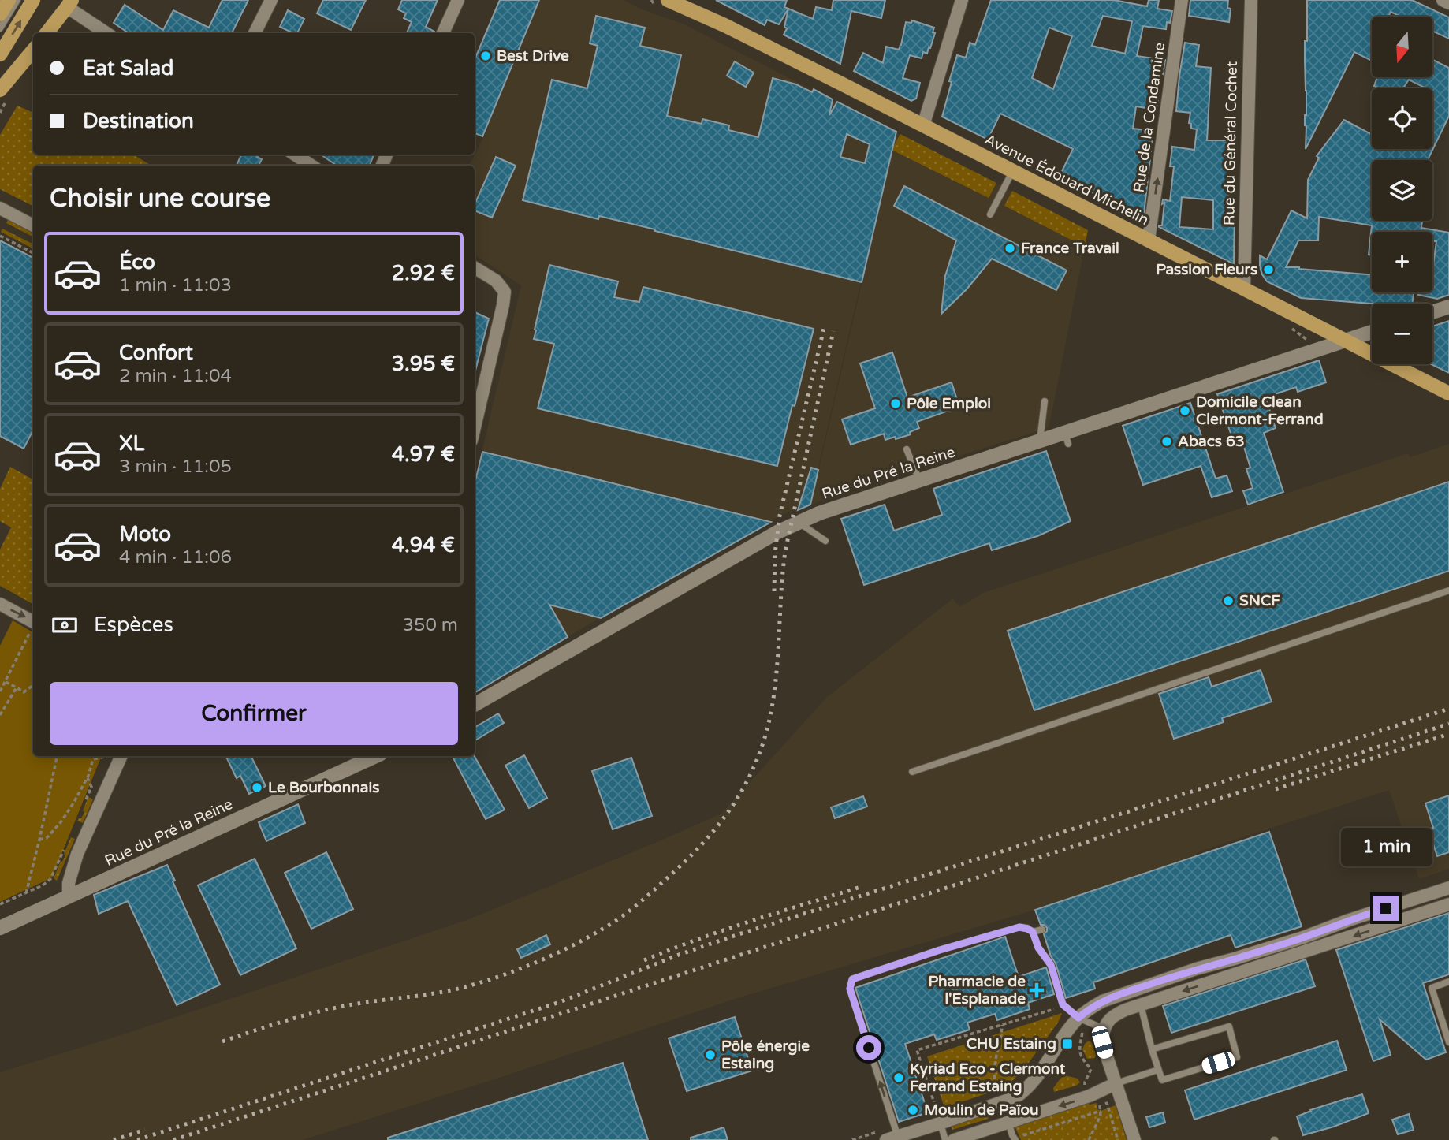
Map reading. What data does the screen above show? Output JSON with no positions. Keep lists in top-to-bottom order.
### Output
{
  "streets": {
    "main road": ["Avenue Édouard Michelin", "Rue du Pré la Reine"],
    "street": ["Rue de la Condamine", "Rue du Général Cochet"]
  },
  "crossings": [
    ["Rue de la Condamine", "Avenue Édouard Michelin"],
    ["Rue du Général Cochet", "Avenue Édouard Michelin"],
    ["Avenue Édouard Michelin", "Rue du Pré la Reine"]
  ],
  "one_way": ["Rue de la Condamine"],
  "places": {
    "other": [
      "Best Drive",
      "France Travail",
      "Passion Fleurs",
      "Pôle Emploi",
      "Domicile Clean Clermont-Ferrand",
      "Abacs 63",
      "SNCF",
      "Le Bourbonnais",
      "Pôle énergie Estaing",
      "Kyriad Eco - Clermont Ferrand Estaing",
      "Moulin de Païou"
    ],
    "health": ["Pharmacie de l'Esplanade"],
    "transit": ["CHU Estaing"]
  },
  "north": "bottom",
  "page": {
    "map_buttons": ["+", "−"],
    "banner": ["Eat Salad", "Destination"],
    "heading": "Choisir une course",
    "list": [
      {
        "name": "Éco",
        "note": "1 min · 11:03",
        "value": "2.92 €"
      },
      {
        "name": "Confort",
        "note": "2 min · 11:04",
        "value": "3.95 €"
      },
      {
        "name": "XL",
        "note": "3 min · 11:05",
        "value": "4.97 €"
      },
      {
        "name": "Moto",
        "note": "4 min · 11:06",
        "value": "4.94 €"
      }
    ],
    "pay": ["Espèces", "350 m"],
    "buttons": "Confirmer",
    "bubble": "1 min"
  }
}
